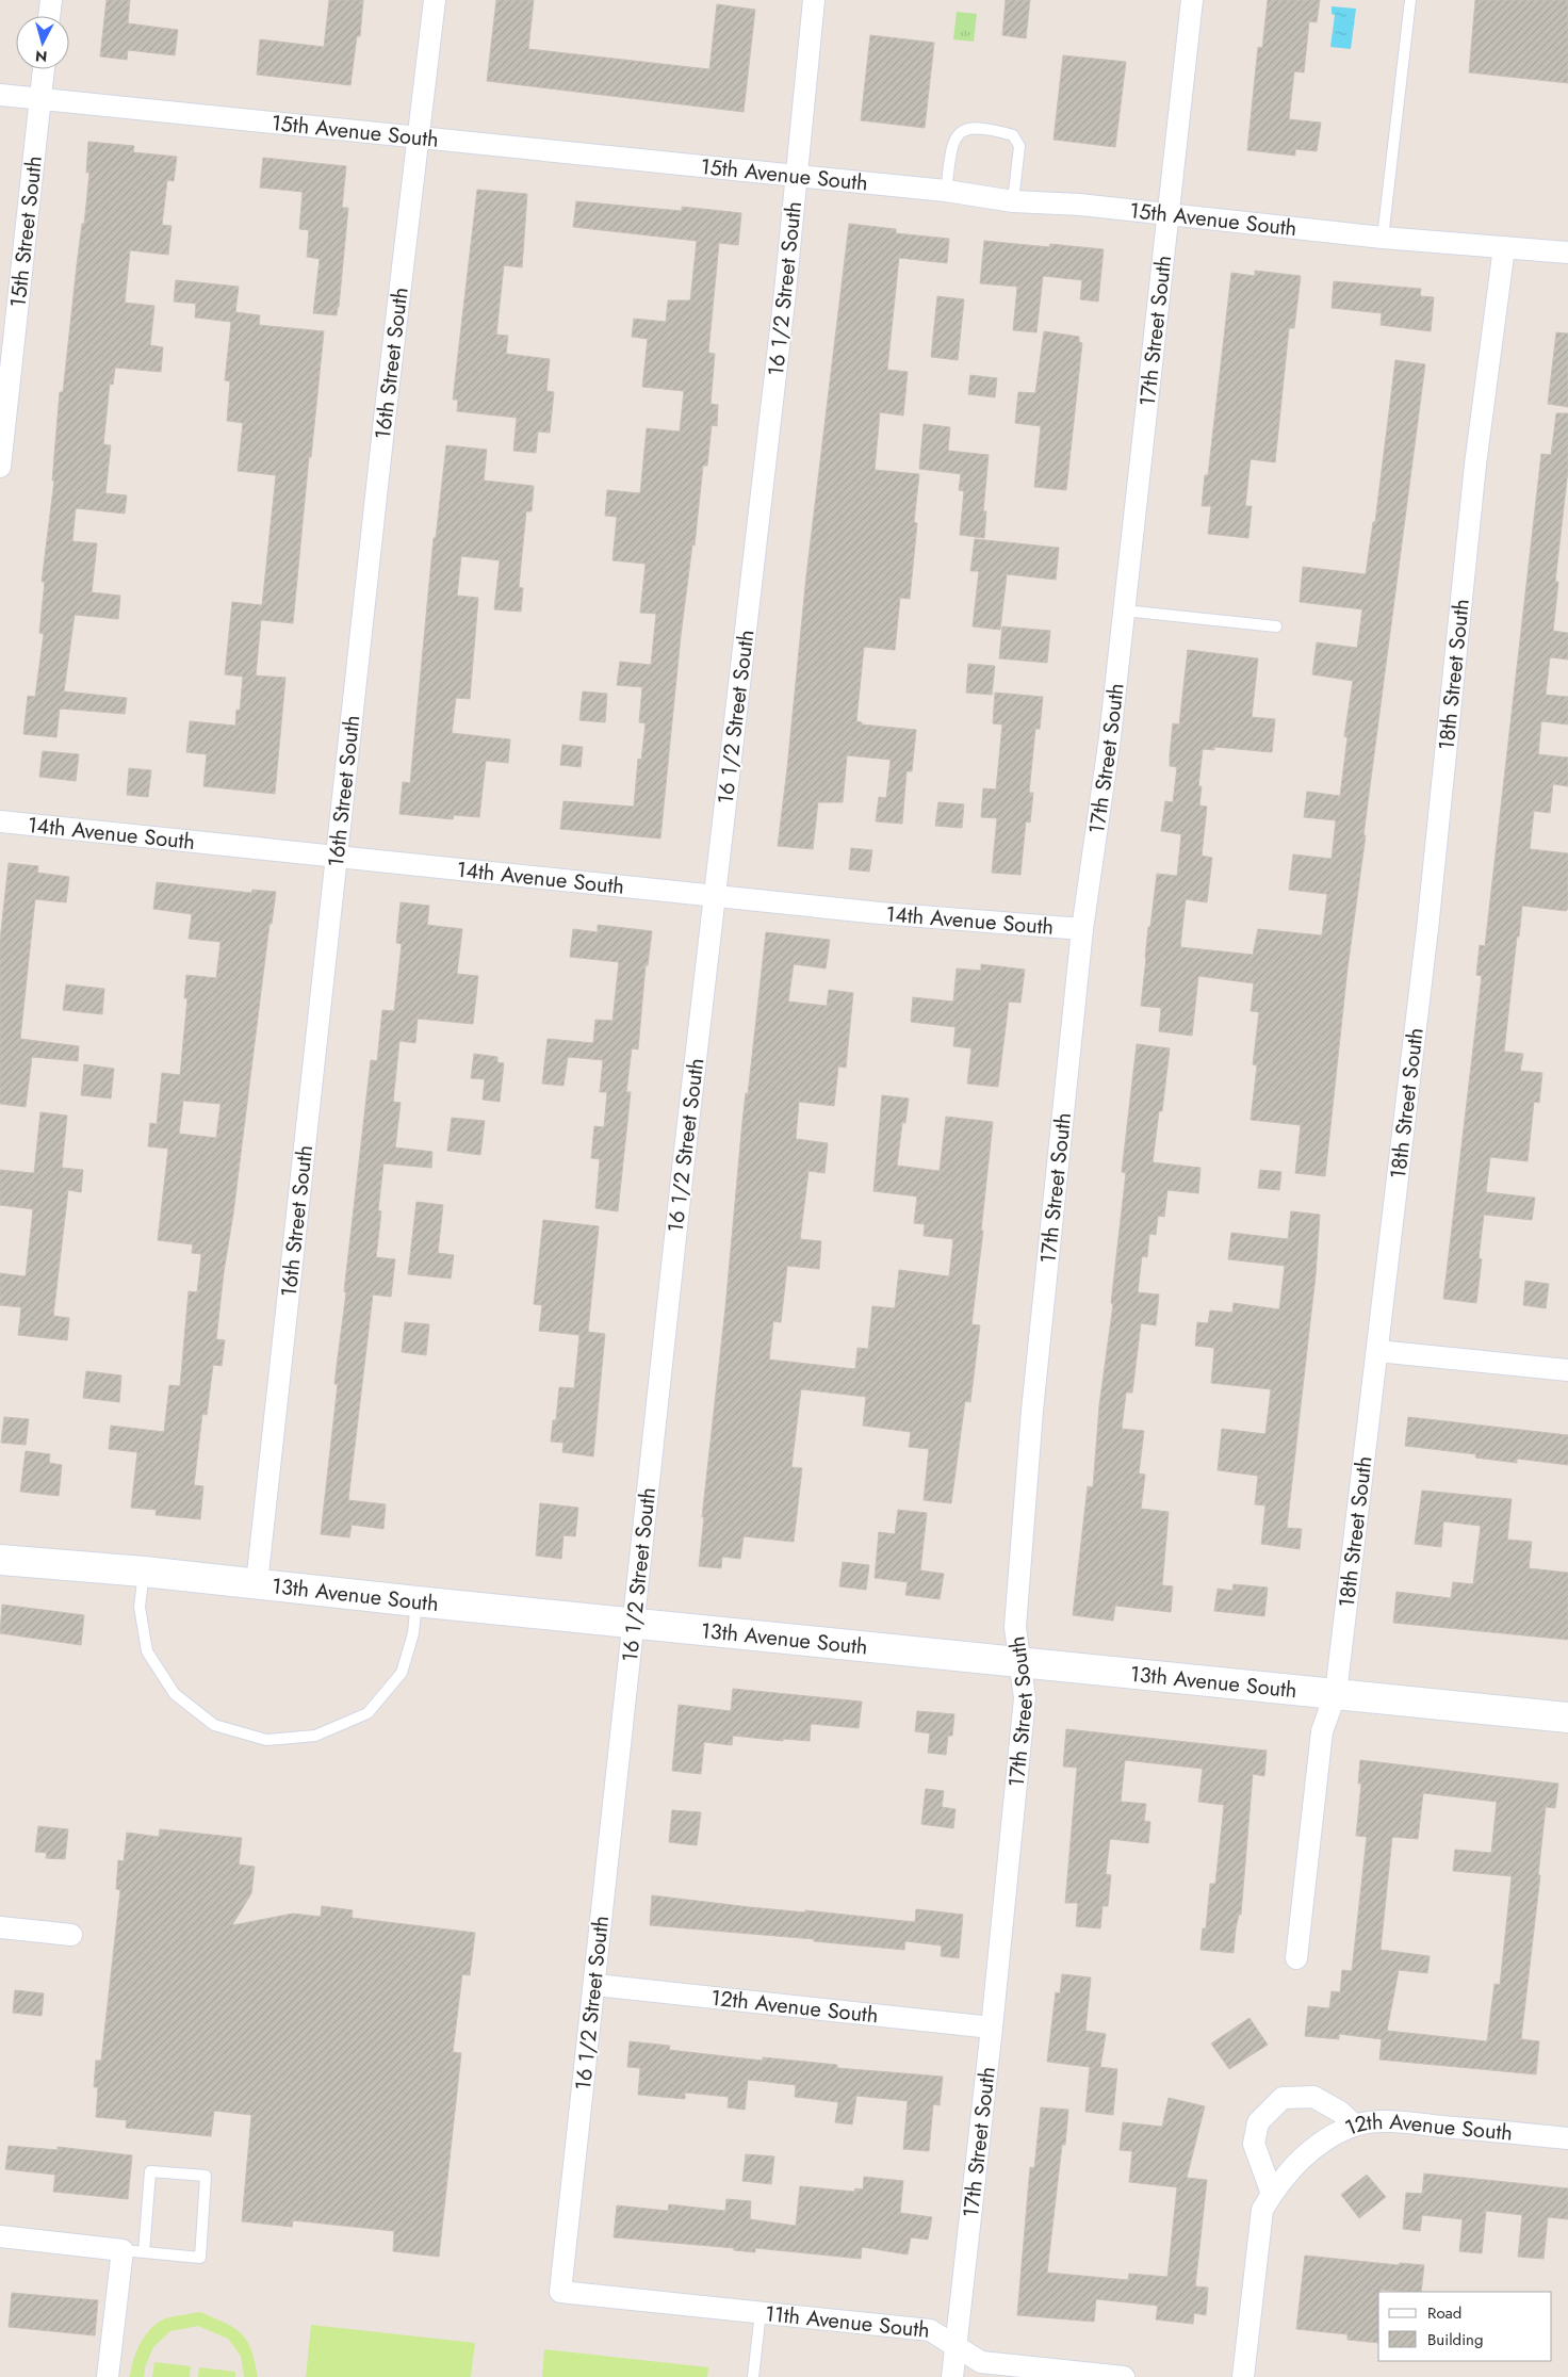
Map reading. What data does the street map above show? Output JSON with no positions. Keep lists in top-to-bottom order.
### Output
{
  "streets": {
    "main road": ["13th Avenue South"],
    "street": [
      "15th Avenue South",
      "15th Street South",
      "16 1/2 Street South",
      "17th Street South",
      "16th Street South",
      "18th Street South",
      "14th Avenue South",
      "12th Avenue South",
      "11th Avenue South"
    ]
  },
  "crossings": [
    ["15th Avenue South", "15th Street South"],
    ["15th Avenue South", "16 1/2 Street South"],
    ["15th Avenue South", "17th Street South"],
    ["15th Avenue South", "16th Street South"],
    ["15th Avenue South", "18th Street South"],
    ["16 1/2 Street South", "14th Avenue South"],
    ["16 1/2 Street South", "13th Avenue South"],
    ["16 1/2 Street South", "12th Avenue South"],
    ["16 1/2 Street South", "11th Avenue South"],
    ["17th Street South", "14th Avenue South"],
    ["17th Street South", "13th Avenue South"],
    ["17th Street South", "12th Avenue South"],
    ["17th Street South", "11th Avenue South"],
    ["16th Street South", "14th Avenue South"],
    ["16th Street South", "13th Avenue South"],
    ["18th Street South", "13th Avenue South"]
  ],
  "legend": ["Road", "Building"],
  "north": "bottom"
}
